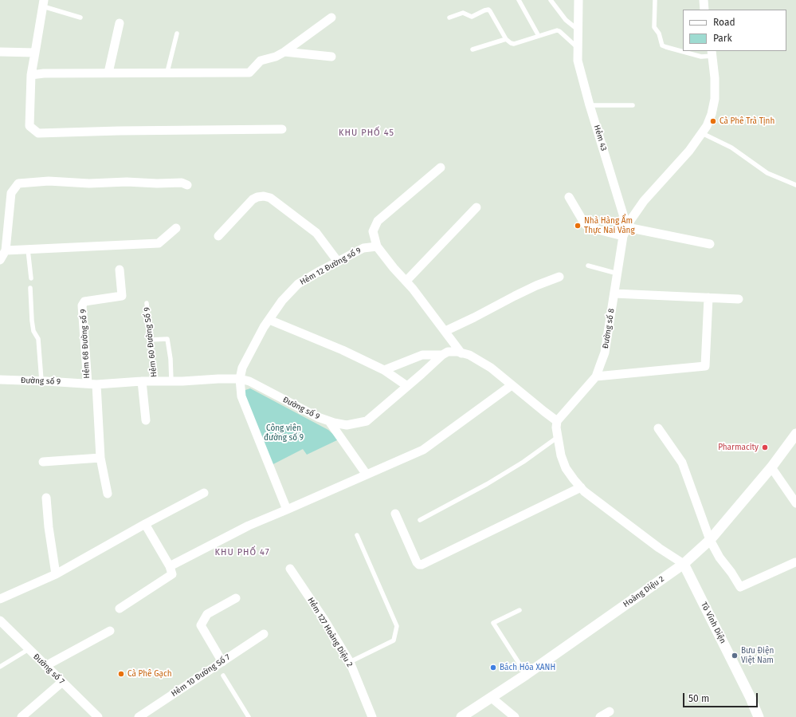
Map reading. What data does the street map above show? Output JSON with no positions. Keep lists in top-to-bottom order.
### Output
{
  "streets": {
    "street": [
      "Hẻm 43",
      "Hẻm 12 Đường số 9",
      "Đường số 8",
      "Hẻm 68 Đường số 9",
      "Đường số 9",
      "Hoàng Diệu 2",
      "Tô Vĩnh Diện",
      "Hẻm 127 Hoàng Diệu 2",
      "Đường số 7",
      "Hẻm 10 Đường Số 7"
    ],
    "lane": ["Hẻm 60 Đường Số 9"]
  },
  "crossings": [
    ["Hẻm 43", "Đường số 8"],
    ["Hẻm 12 Đường số 9", "Đường số 9"],
    ["Hẻm 60 Đường Số 9", "Đường số 9"],
    ["Hẻm 68 Đường số 9", "Đường số 9"],
    ["Hoàng Diệu 2", "Tô Vĩnh Diện"]
  ],
  "districts": ["KHU PHỐ 45", "KHU PHỐ 47"],
  "parks": ["Công viên đường số 9"],
  "places": [
    "Cà Phê Trà Tịnh",
    "Nhà Hàng Ẩm Thực Nai Vàng",
    "Pharmacity",
    "Bưu Điện Việt Nam",
    "Bách Hóa XANH",
    "Cà Phê Gạch"
  ],
  "legend": ["Road", "Park"],
  "scale_bar": "50 m"
}
